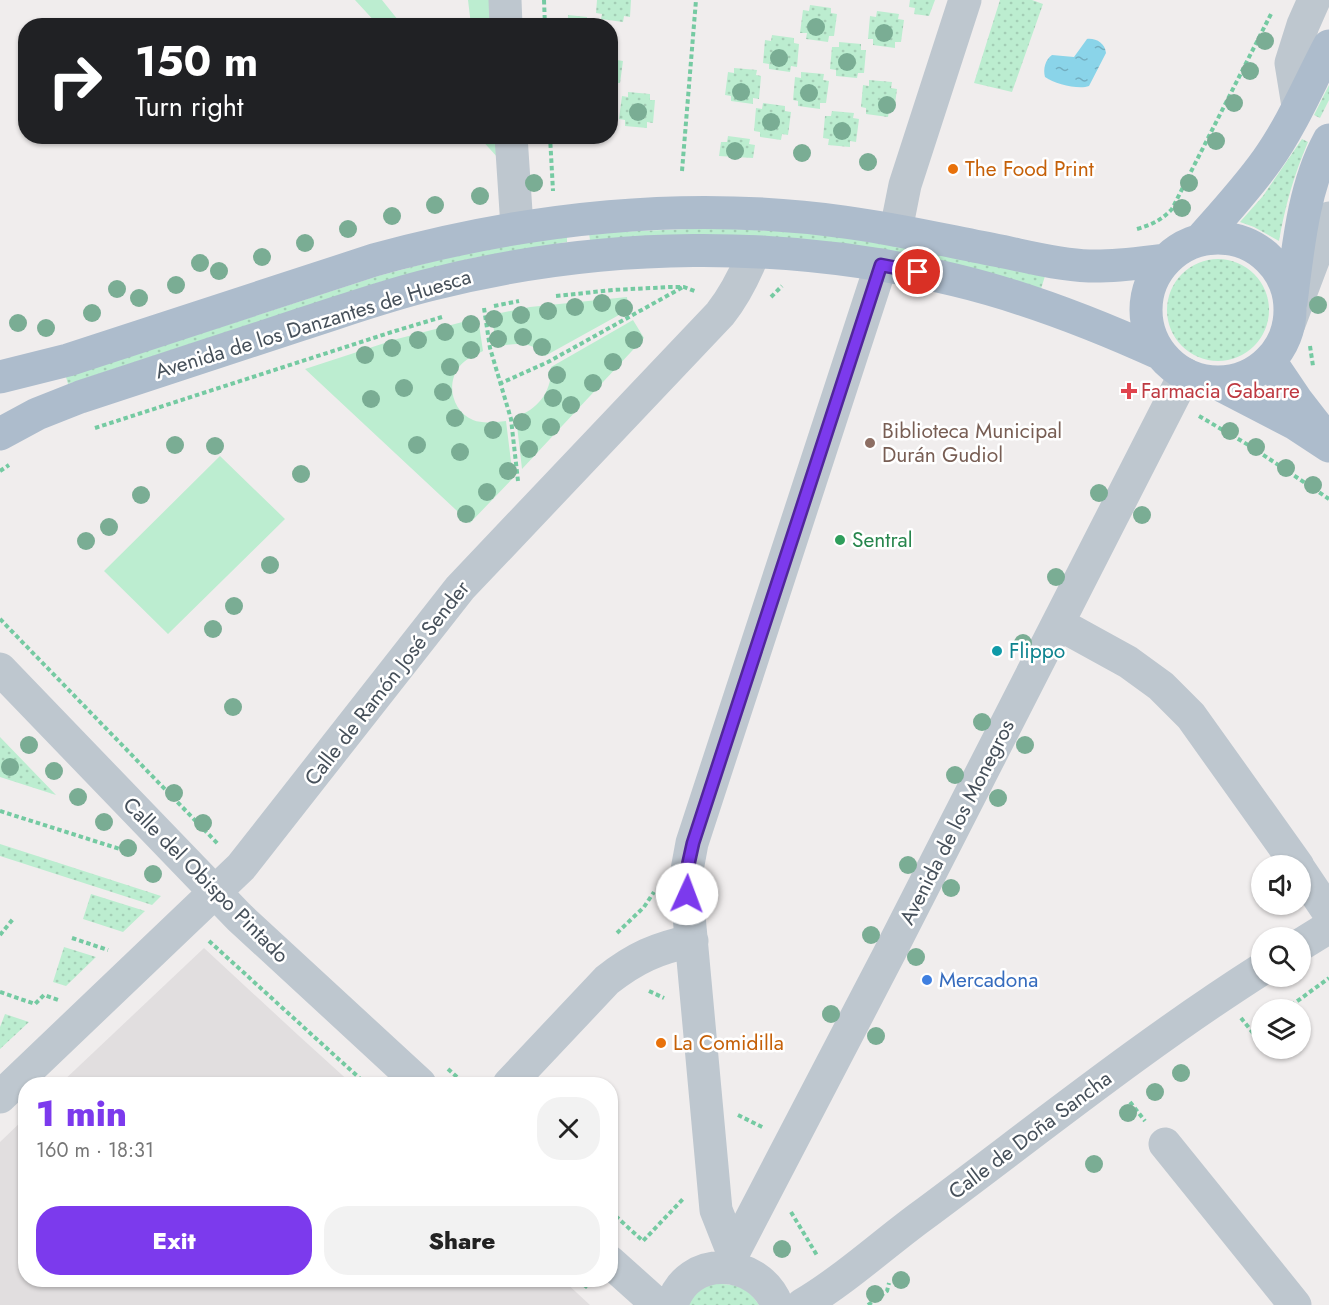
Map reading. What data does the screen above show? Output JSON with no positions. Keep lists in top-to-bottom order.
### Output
{
  "streets": {
    "main road": ["Avenida de los Danzantes de Huesca"],
    "street": [
      "Calle de Ramón José Sender",
      "Avenida de los Monegros",
      "Calle del Obispo Pintado",
      "Calle de Doña Sancha"
    ]
  },
  "crossings": [
    ["Avenida de los Danzantes de Huesca", "Calle de Ramón José Sender"],
    ["Avenida de los Danzantes de Huesca", "Avenida de los Monegros"],
    ["Calle de Ramón José Sender", "Calle del Obispo Pintado"]
  ],
  "places": {
    "other": [
      "The Food Print",
      "Biblioteca Municipal Durán Gudiol",
      "Sentral",
      "Flippo",
      "Mercadona",
      "La Comidilla"
    ],
    "health": ["Farmacia Gabarre"]
  },
  "page": {
    "turn": ["150 m", "Turn right"],
    "heading": ["1 min", "160 m · 18:31"],
    "buttons": ["Exit", "Share"]
  }
}
